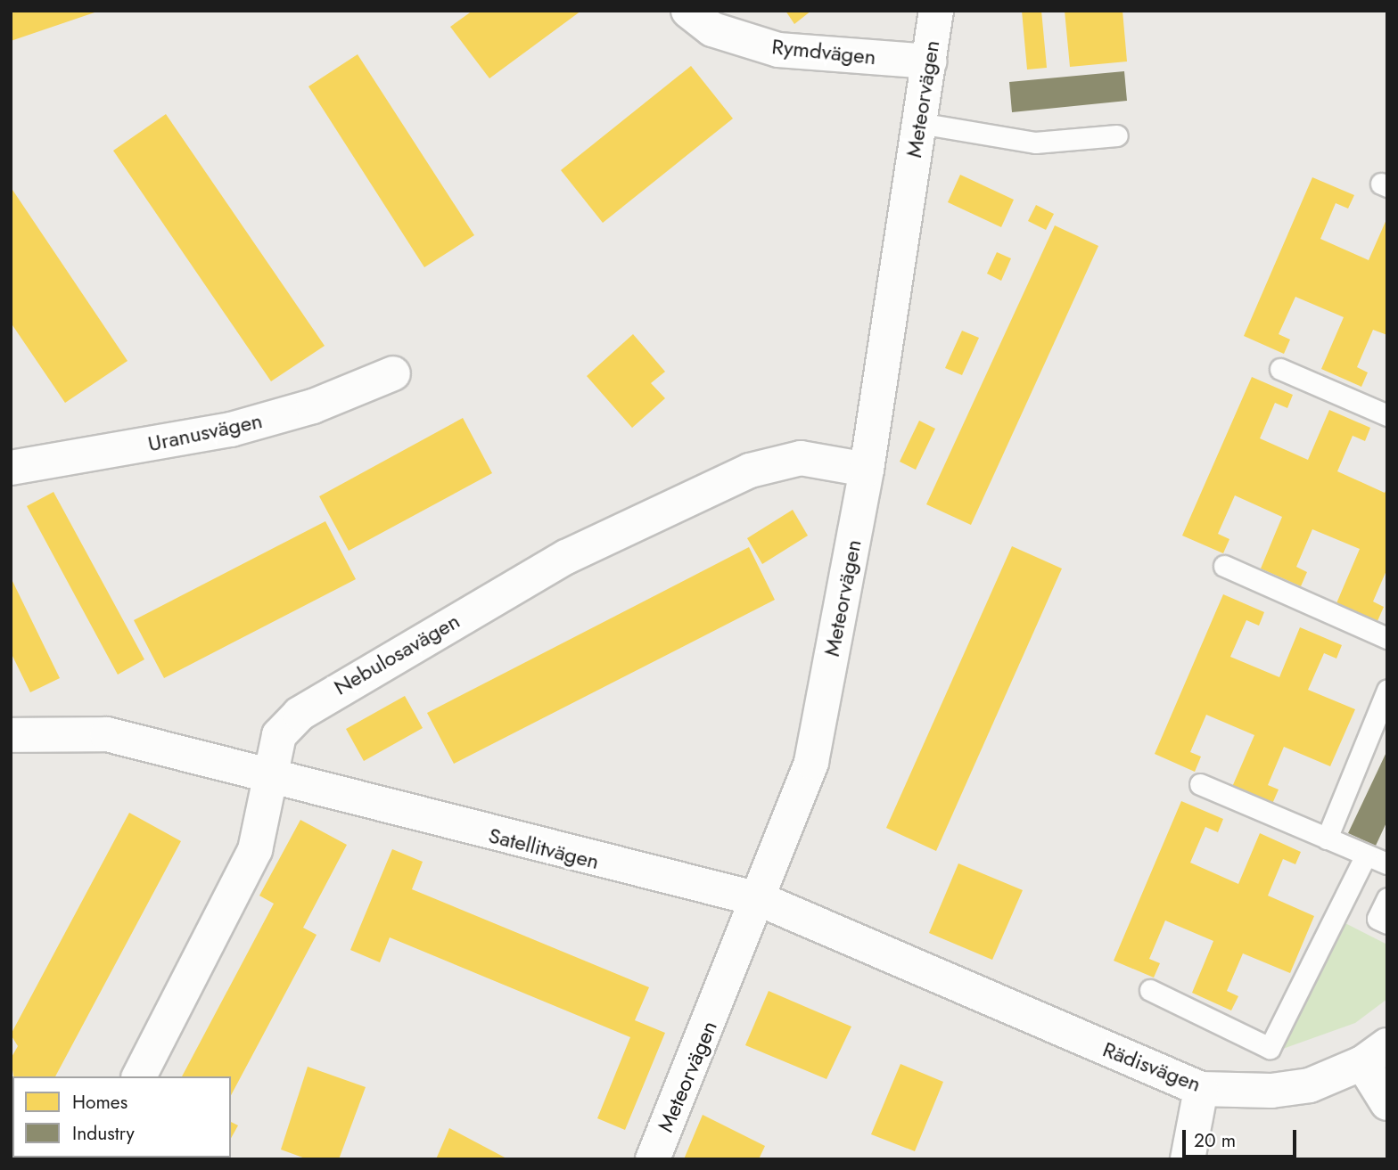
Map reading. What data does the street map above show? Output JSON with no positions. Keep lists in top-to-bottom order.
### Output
{
  "streets": {
    "street": [
      "Rymdvägen",
      "Meteorvägen",
      "Uranusvägen",
      "Nebulosavägen",
      "Satellitvägen",
      "Rädisvägen"
    ]
  },
  "crossings": [
    ["Rymdvägen", "Meteorvägen"],
    ["Meteorvägen", "Nebulosavägen"],
    ["Meteorvägen", "Satellitvägen"],
    ["Nebulosavägen", "Satellitvägen"],
    ["Satellitvägen", "Rädisvägen"]
  ],
  "legend": ["Homes", "Industry"],
  "scale_bar": "20 m"
}
